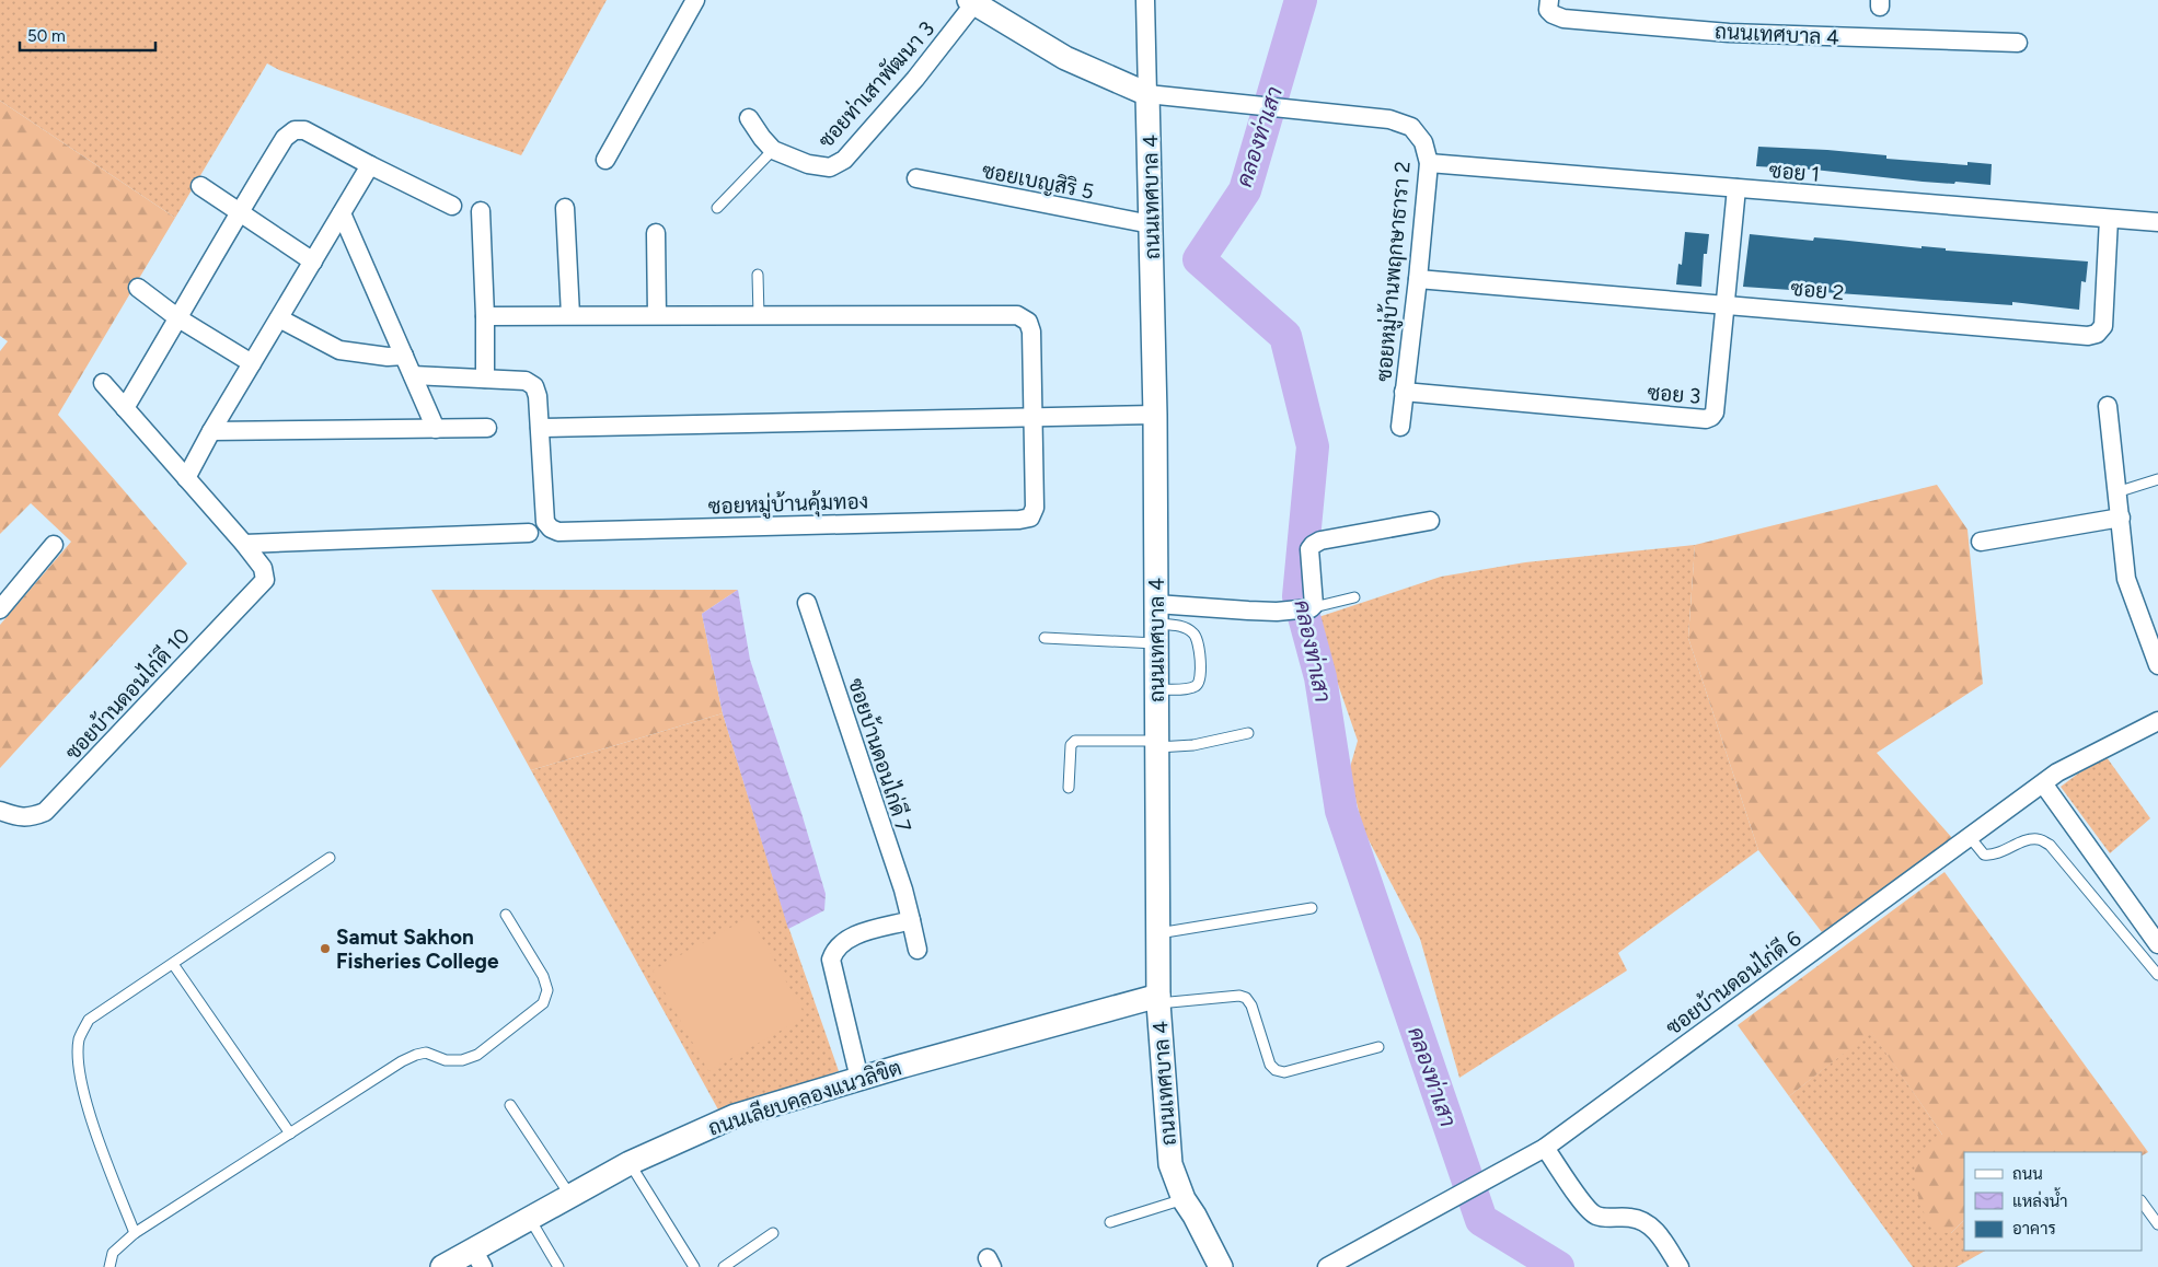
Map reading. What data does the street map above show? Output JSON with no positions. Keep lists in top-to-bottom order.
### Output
{
  "streets": {
    "street": [
      "ถนนเทศบาล 4",
      "ซอยท่าเสาพัฒนา 3",
      "ซอย 1",
      "ซอยเบญสิริ 5",
      "ซอยหมู่บ้านพฤกษาธารา 2",
      "ซอย 2",
      "ซอย 3",
      "ซอยหมู่บ้านคุ้มทอง",
      "ซอยบ้านดอนไก่ดี 10",
      "ซอยบ้านดอนไก่ดี 7",
      "ซอยบ้านดอนไก่ดี 6",
      "ถนนเลียบคลองแนวลิขิต"
    ]
  },
  "crossings": [
    ["ถนนเทศบาล 4", "ซอยเบญสิริ 5"],
    ["ถนนเทศบาล 4", "ซอยหมู่บ้านพฤกษาธารา 2"],
    ["ถนนเทศบาล 4", "ถนนเลียบคลองแนวลิขิต"],
    ["ซอย 1", "ซอยหมู่บ้านพฤกษาธารา 2"],
    ["ซอย 1", "ซอย 2"],
    ["ซอย 1", "ซอย 3"],
    ["ซอยหมู่บ้านพฤกษาธารา 2", "ซอย 2"],
    ["ซอยหมู่บ้านพฤกษาธารา 2", "ซอย 3"],
    ["ซอย 2", "ซอย 3"]
  ],
  "water": ["คลองท่าเสา"],
  "places": ["Samut Sakhon Fisheries College"],
  "legend": ["ถนน", "แหล่งน้ำ", "อาคาร"],
  "scale_bar": "50 m"
}
